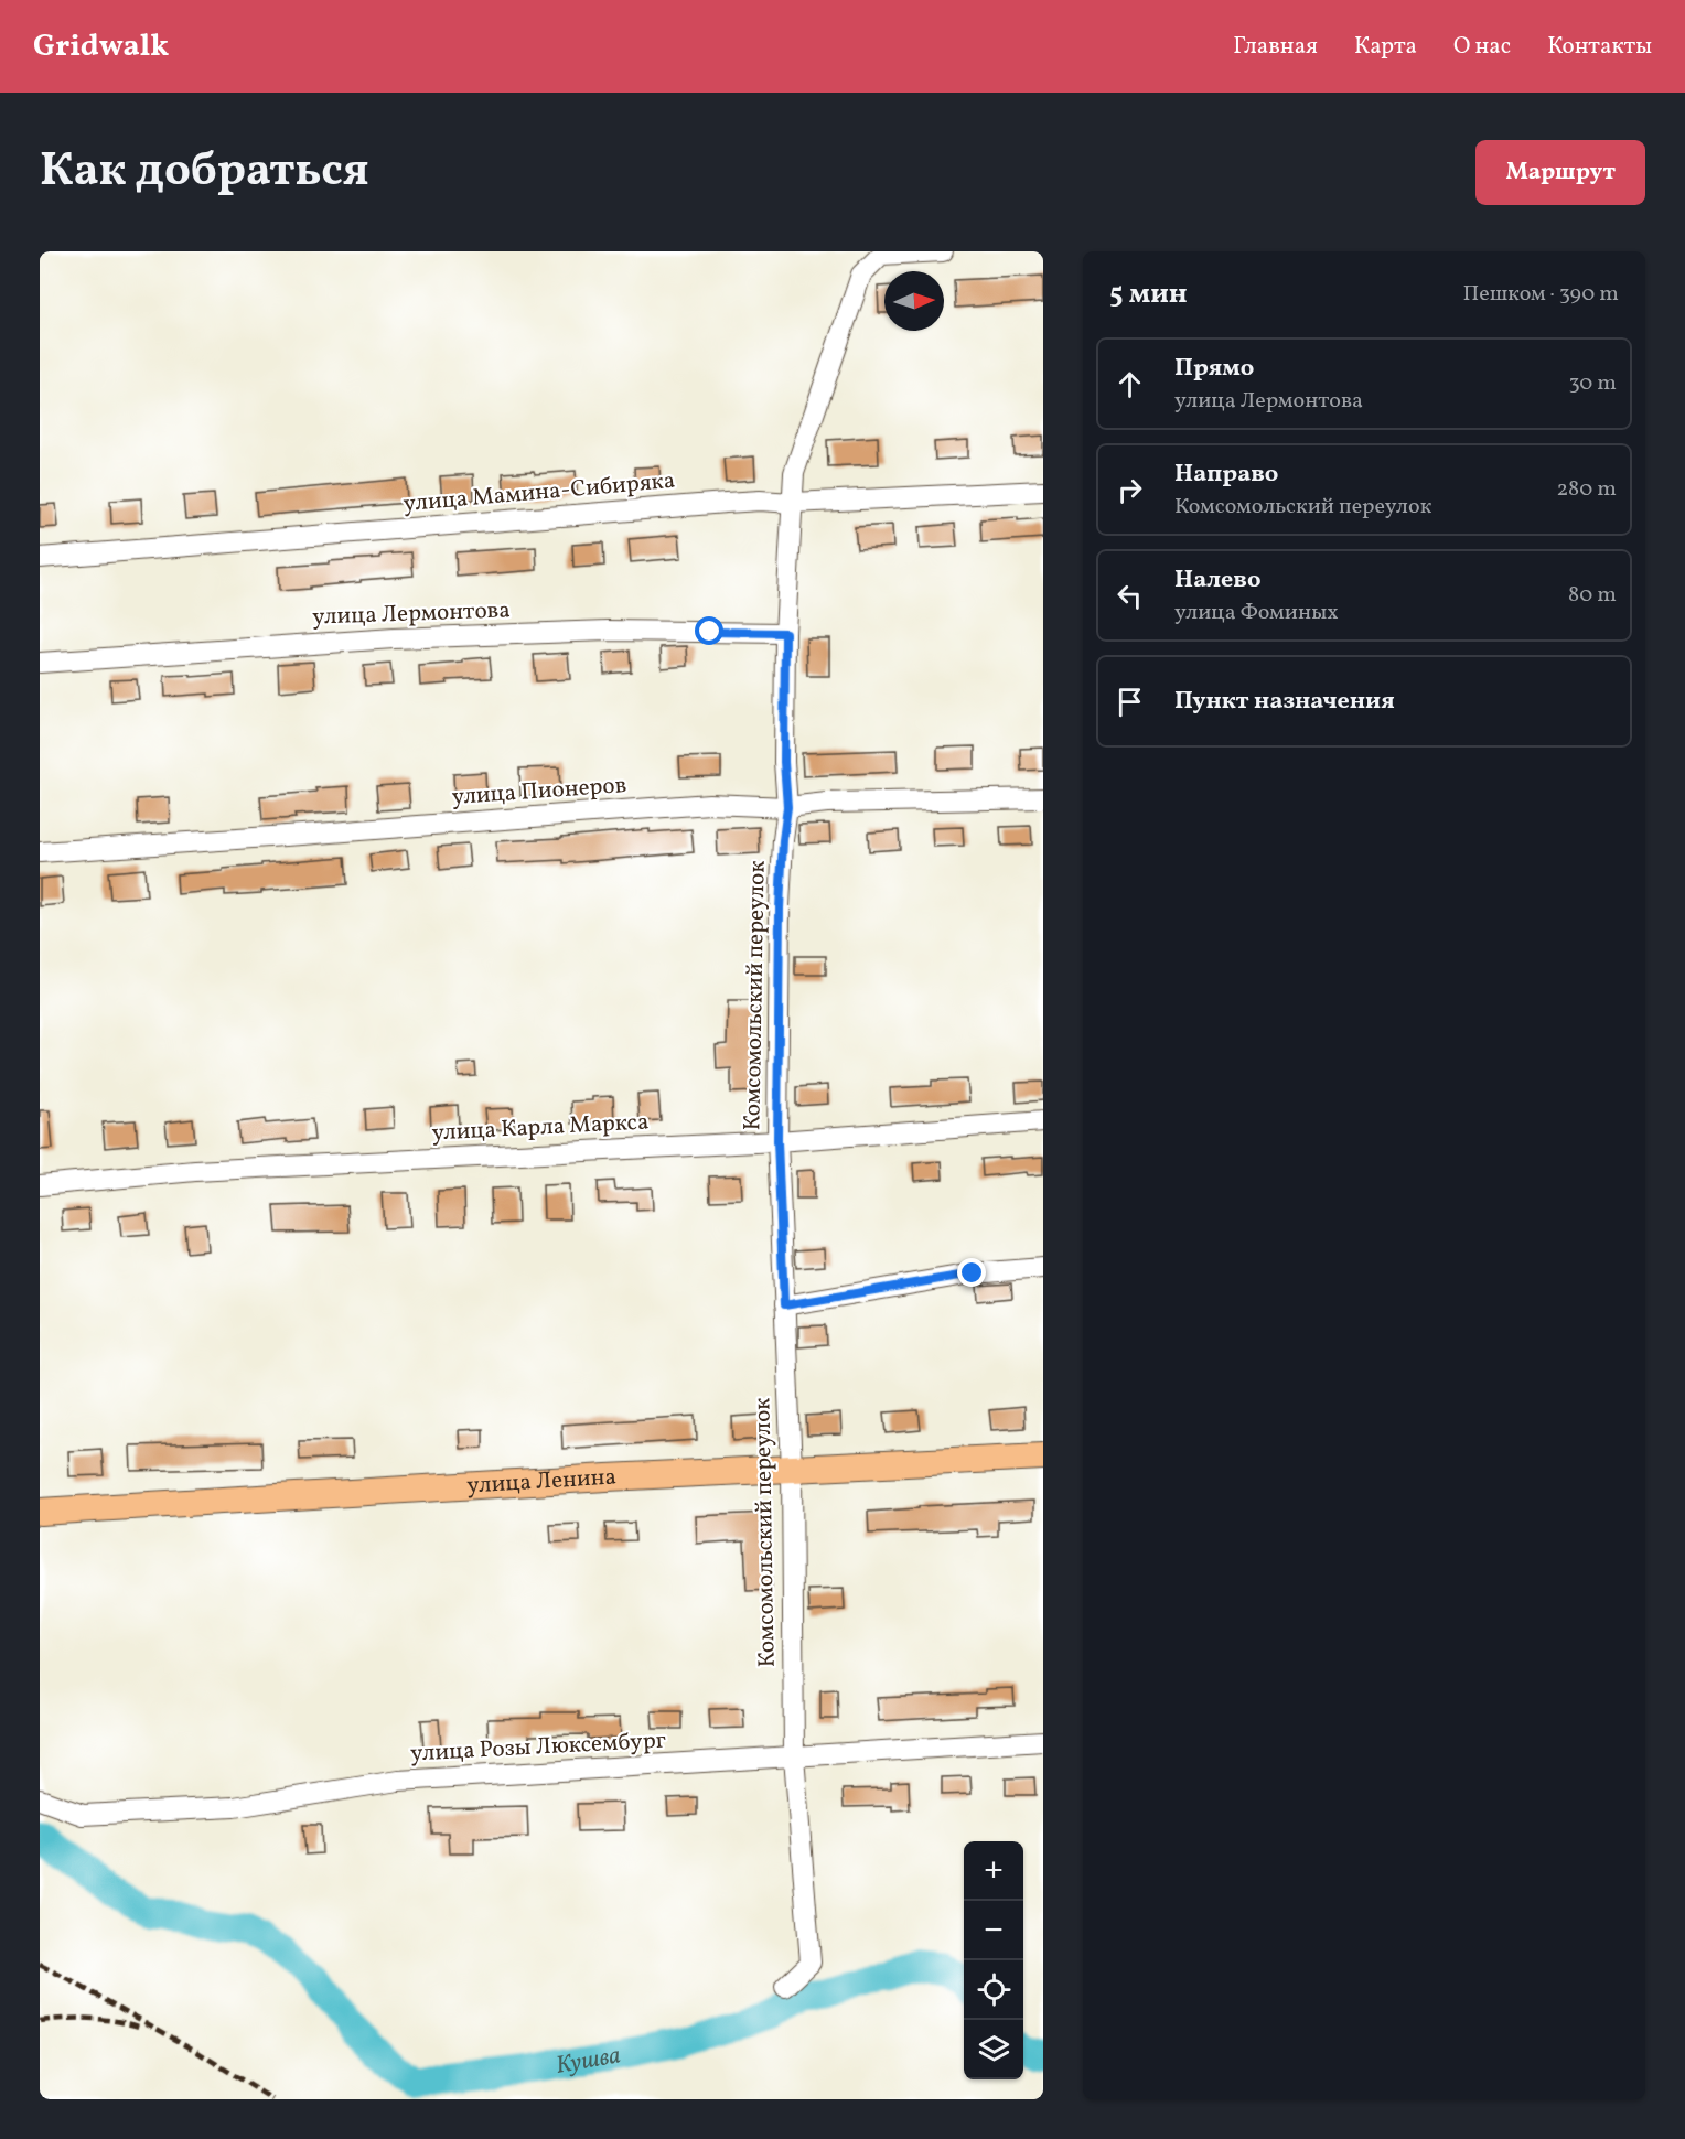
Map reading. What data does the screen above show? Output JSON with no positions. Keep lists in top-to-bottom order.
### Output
{
  "streets": {
    "main road": ["улица Ленина"],
    "street": [
      "улица Мамина-Сибиряка",
      "улица Лермонтова",
      "улица Пионеров",
      "Комсомольский переулок",
      "улица Карла Маркса",
      "улица Розы Люксембург"
    ]
  },
  "crossings": [
    ["улица Мамина-Сибиряка", "Комсомольский переулок"],
    ["улица Лермонтова", "Комсомольский переулок"],
    ["улица Пионеров", "Комсомольский переулок"],
    ["Комсомольский переулок", "улица Карла Маркса"],
    ["Комсомольский переулок", "улица Ленина"],
    ["Комсомольский переулок", "улица Розы Люксембург"]
  ],
  "water": ["Кушва"],
  "north": "right",
  "page": {
    "header": "Gridwalk",
    "nav": [
      "Главная",
      "Карта",
      "О нас",
      "Контакты"
    ],
    "title": "Как добраться",
    "buttons": "Маршрут",
    "heading": ["5 мин", "Пешком · 390 m"],
    "list": [
      ["Прямо", "улица Лермонтова", "30 m"],
      ["Направо", "Комсомольский переулок", "280 m"],
      ["Налево", "улица Фоминых", "80 m"],
      "Пункт назначения"
    ],
    "map_buttons": ["+", "−"]
  }
}
